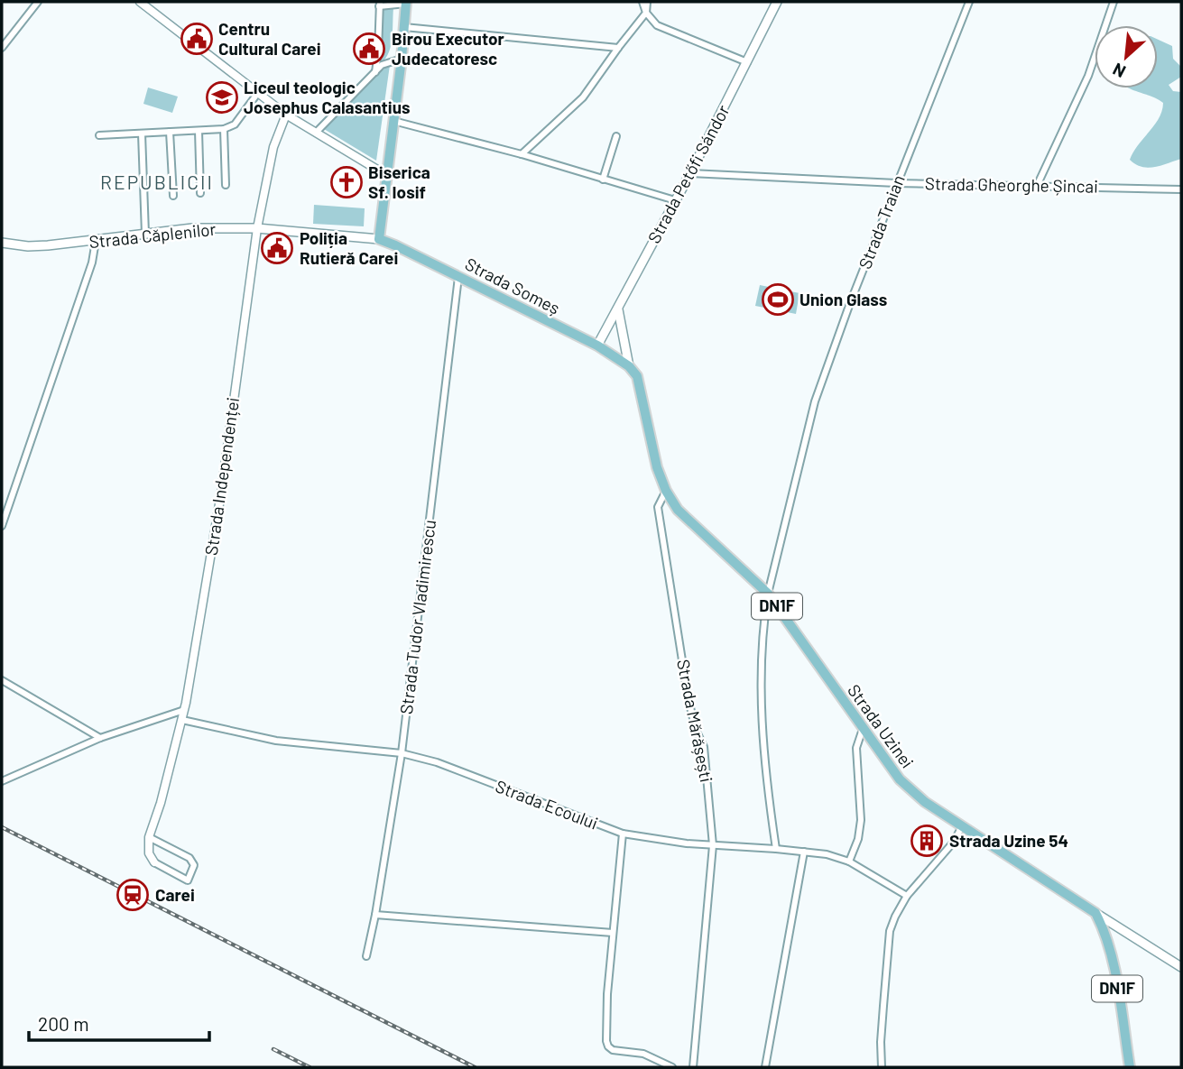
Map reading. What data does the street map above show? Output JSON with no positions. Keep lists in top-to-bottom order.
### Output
{
  "streets": {
    "main road": [
      "Strada Petőfi Sándor",
      "Strada Căplenilor",
      "Strada Someș",
      "DN1F",
      "Strada Uzinei"
    ],
    "street": [
      "Strada Gheorghe Șincai",
      "Strada Traian",
      "Strada Independenței",
      "Strada Tudor Vladimirescu",
      "Strada Mărășești",
      "Strada Ecoului"
    ]
  },
  "crossings": [
    ["Strada Petőfi Sándor", "Strada Gheorghe Șincai"],
    ["Strada Petőfi Sándor", "Strada Someș"],
    ["Strada Gheorghe Șincai", "Strada Traian"],
    ["Strada Traian", "Strada Uzinei"],
    ["Strada Traian", "Strada Ecoului"],
    ["Strada Căplenilor", "Strada Someș"],
    ["Strada Căplenilor", "Strada Independenței"],
    ["Strada Someș", "Strada Tudor Vladimirescu"],
    ["Strada Someș", "Strada Uzinei"],
    ["Strada Independenței", "Strada Ecoului"],
    ["DN1F", "Strada Uzinei"],
    ["Strada Tudor Vladimirescu", "Strada Ecoului"],
    ["Strada Mărășești", "Strada Uzinei"],
    ["Strada Mărășești", "Strada Ecoului"]
  ],
  "districts": ["REPUBLICII"],
  "places": {
    "public building": ["Centru Cultural Carei", "Birou Executor Judecatoresc", "Poliția Rutieră Carei"],
    "school or university": ["Liceul teologic Josephus Calasantius"],
    "church": ["Biserica Sf. Iosif"],
    "sports": ["Union Glass"],
    "building": ["Strada Uzine 54"],
    "station": ["Carei"]
  },
  "scale_bar": "200 m",
  "north": "bottom left"
}
